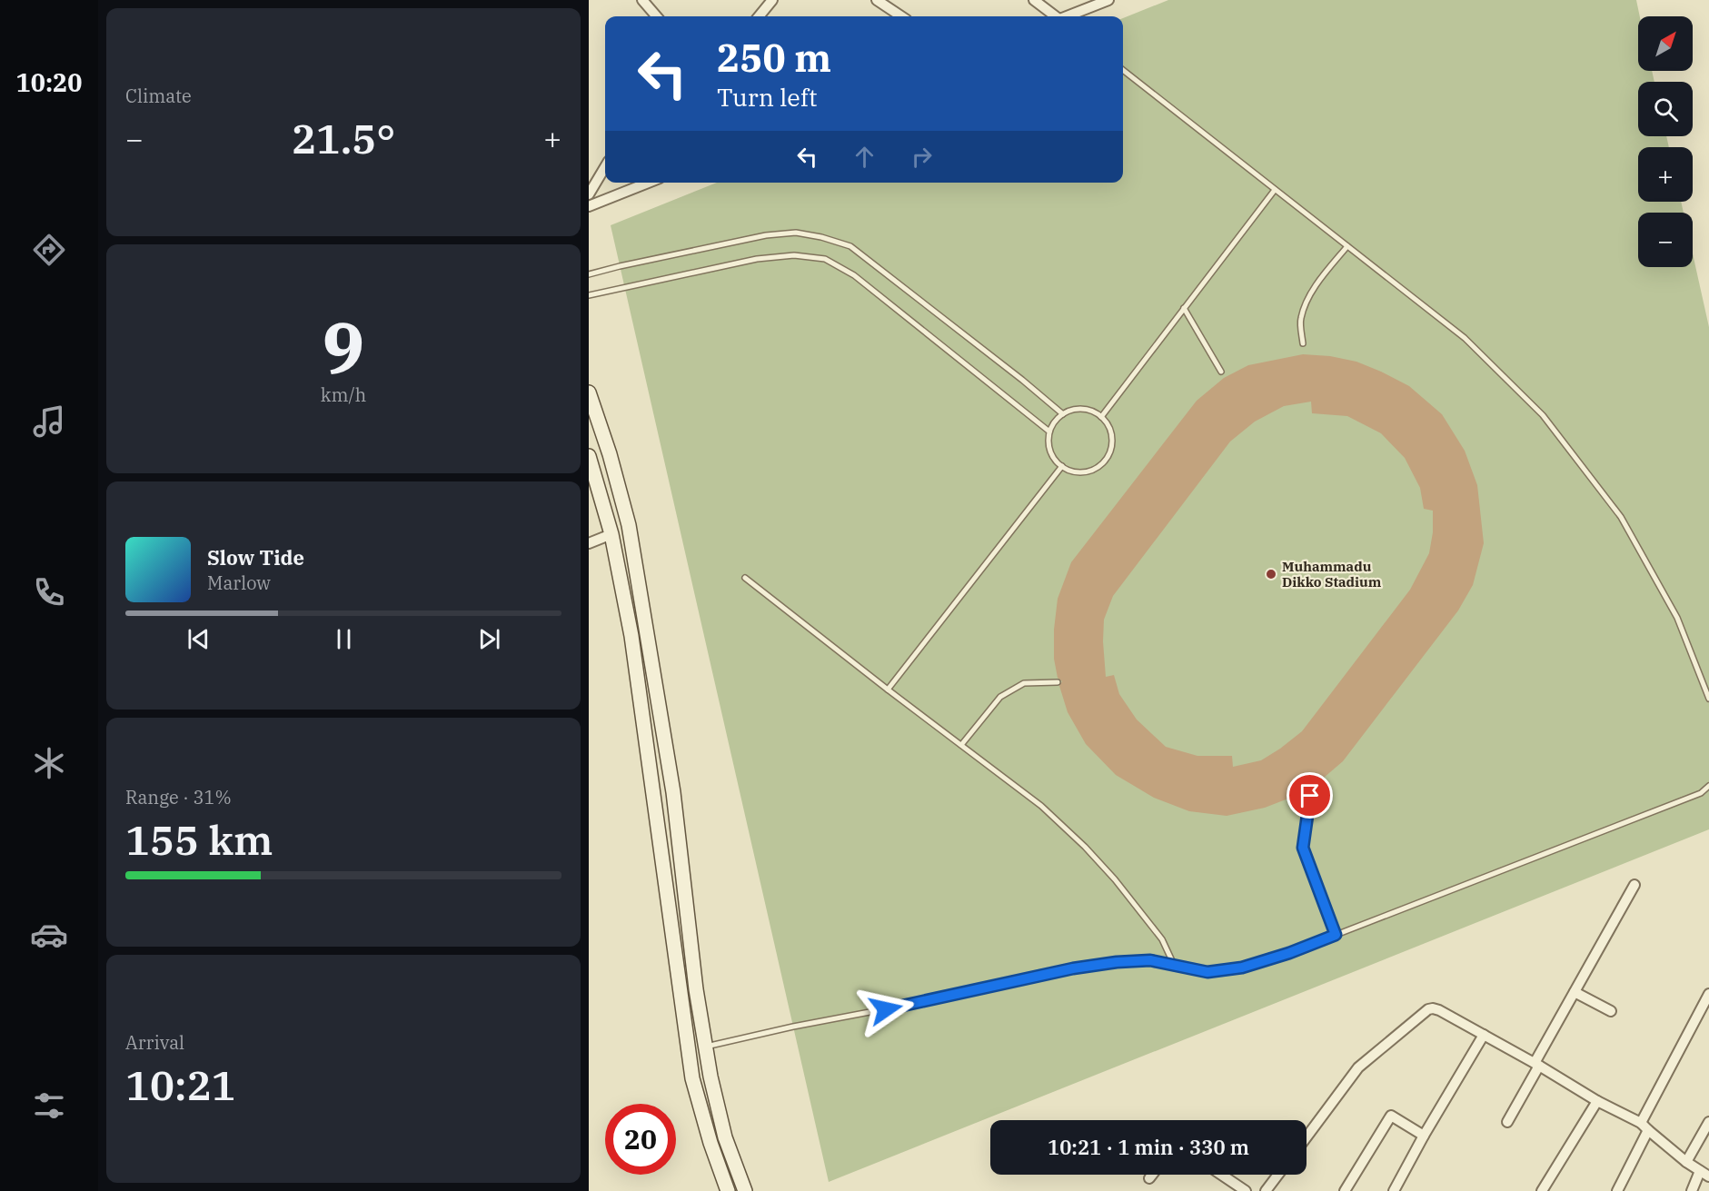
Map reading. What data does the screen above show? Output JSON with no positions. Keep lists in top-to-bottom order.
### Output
{
  "places": ["Muhammadu Dikko Stadium"],
  "north": "top right",
  "page": {
    "tabs": "10:20",
    "tile": [
      "Climate",
      ["9", "km/h"],
      ["Range · 31%", "155 km"],
      ["Arrival", "10:21"]
    ],
    "map_buttons": ["+", "−"],
    "turn": ["250 m", "Turn left"],
    "heat": ["−", "21.5°", "+"],
    "song": ["Slow Tide", "Marlow"],
    "limit": "20",
    "trip": "10:21 · 1 min · 330 m"
  }
}
